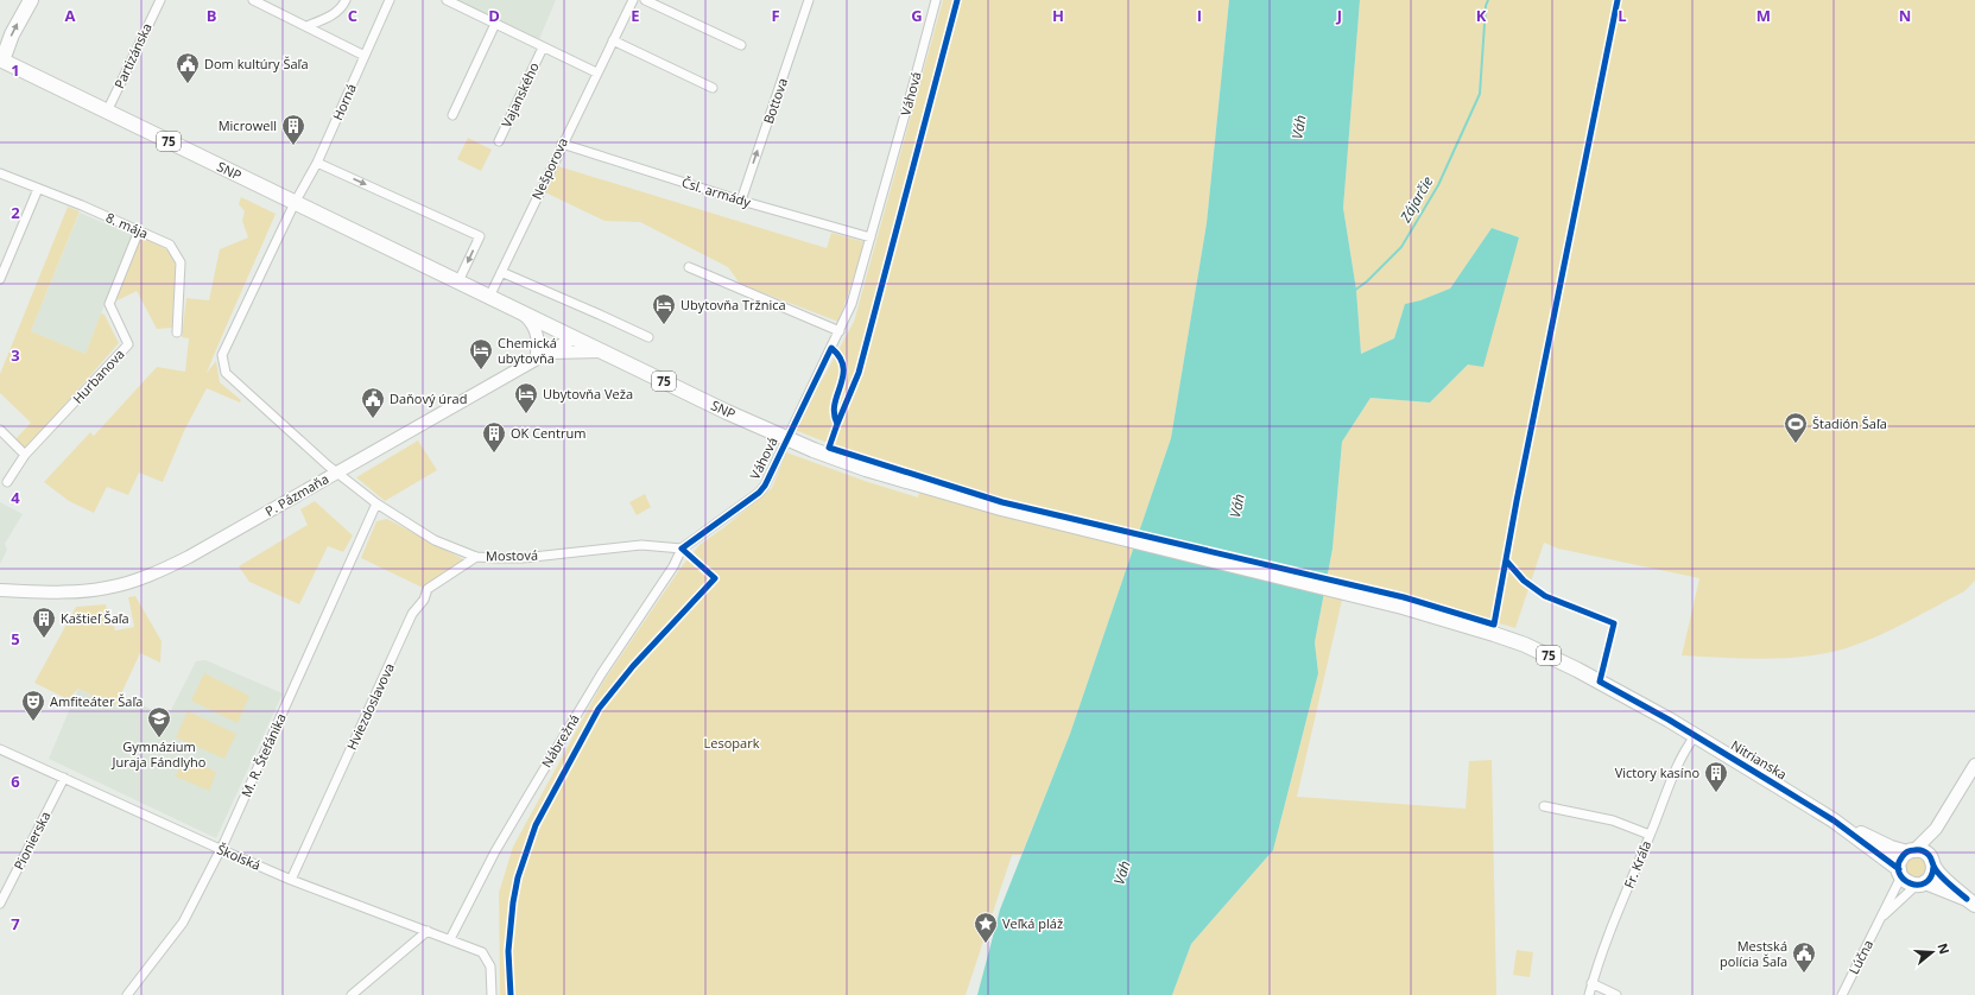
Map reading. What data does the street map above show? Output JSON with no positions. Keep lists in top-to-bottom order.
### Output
{
  "streets": {
    "main road": [
      "75",
      "SNP",
      "P. Pázmaňa",
      "Nitrianska"
    ],
    "street": [
      "Partizánska",
      "Váhová",
      "Vajanského",
      "Bottova",
      "Horná",
      "Nešporova",
      "Čsl. armády",
      "8. mája",
      "Hurbanova",
      "Mostová",
      "Hviezdoslavova",
      "Nábrežná",
      "M. R. Štefánika",
      "Pionierska",
      "Školská",
      "Fr. Kráľa",
      "Lúčna"
    ]
  },
  "crossings": [
    ["Partizánska", "SNP"],
    ["Váhová", "Čsl. armády"],
    ["Váhová", "Mostová"],
    ["Váhová", "Nábrežná"],
    ["Vajanského", "Nešporova"],
    ["Bottova", "Čsl. armády"],
    ["Horná", "SNP"],
    ["Horná", "Mostová"],
    ["75", "SNP"],
    ["Nešporova", "SNP"],
    ["Nešporova", "Čsl. armády"],
    ["SNP", "P. Pázmaňa"],
    ["SNP", "Nitrianska"],
    ["8. mája", "Hurbanova"],
    ["P. Pázmaňa", "Mostová"],
    ["Mostová", "Hviezdoslavova"],
    ["Mostová", "Nábrežná"],
    ["Mostová", "M. R. Štefánika"],
    ["Hviezdoslavova", "Školská"],
    ["Nábrežná", "Školská"],
    ["M. R. Štefánika", "Školská"],
    ["Nitrianska", "Fr. Kráľa"],
    ["Nitrianska", "Lúčna"],
    ["Pionierska", "Školská"]
  ],
  "one_way": ["Bottova"],
  "water": ["Váh", "Zájarčie"],
  "parks": ["Lesopark"],
  "places": {
    "public building": ["Dom kultúry Šaľa", "Daňový úrad", "Mestská polícia Šaľa"],
    "building": [
      "Microwell",
      "OK Centrum",
      "Kaštieľ Šaľa",
      "Victory kasíno"
    ],
    "hotel": ["Ubytovňa Tržnica", "Chemická ubytovňa", "Ubytovňa Veža"],
    "sports": ["Štadión Šaľa"],
    "theatre": ["Amfiteáter Šaľa"],
    "school or university": ["Gymnázium Juraja Fándlyho"],
    "place": ["Veľká pláž"]
  },
  "north": "right",
  "grid": {
    "columns": [
      "A",
      "B",
      "C",
      "D",
      "E",
      "F",
      "G",
      "H",
      "I",
      "J",
      "K",
      "L",
      "M",
      "N"
    ],
    "rows": [
      "1",
      "2",
      "3",
      "4",
      "5",
      "6",
      "7"
    ]
  }
}
